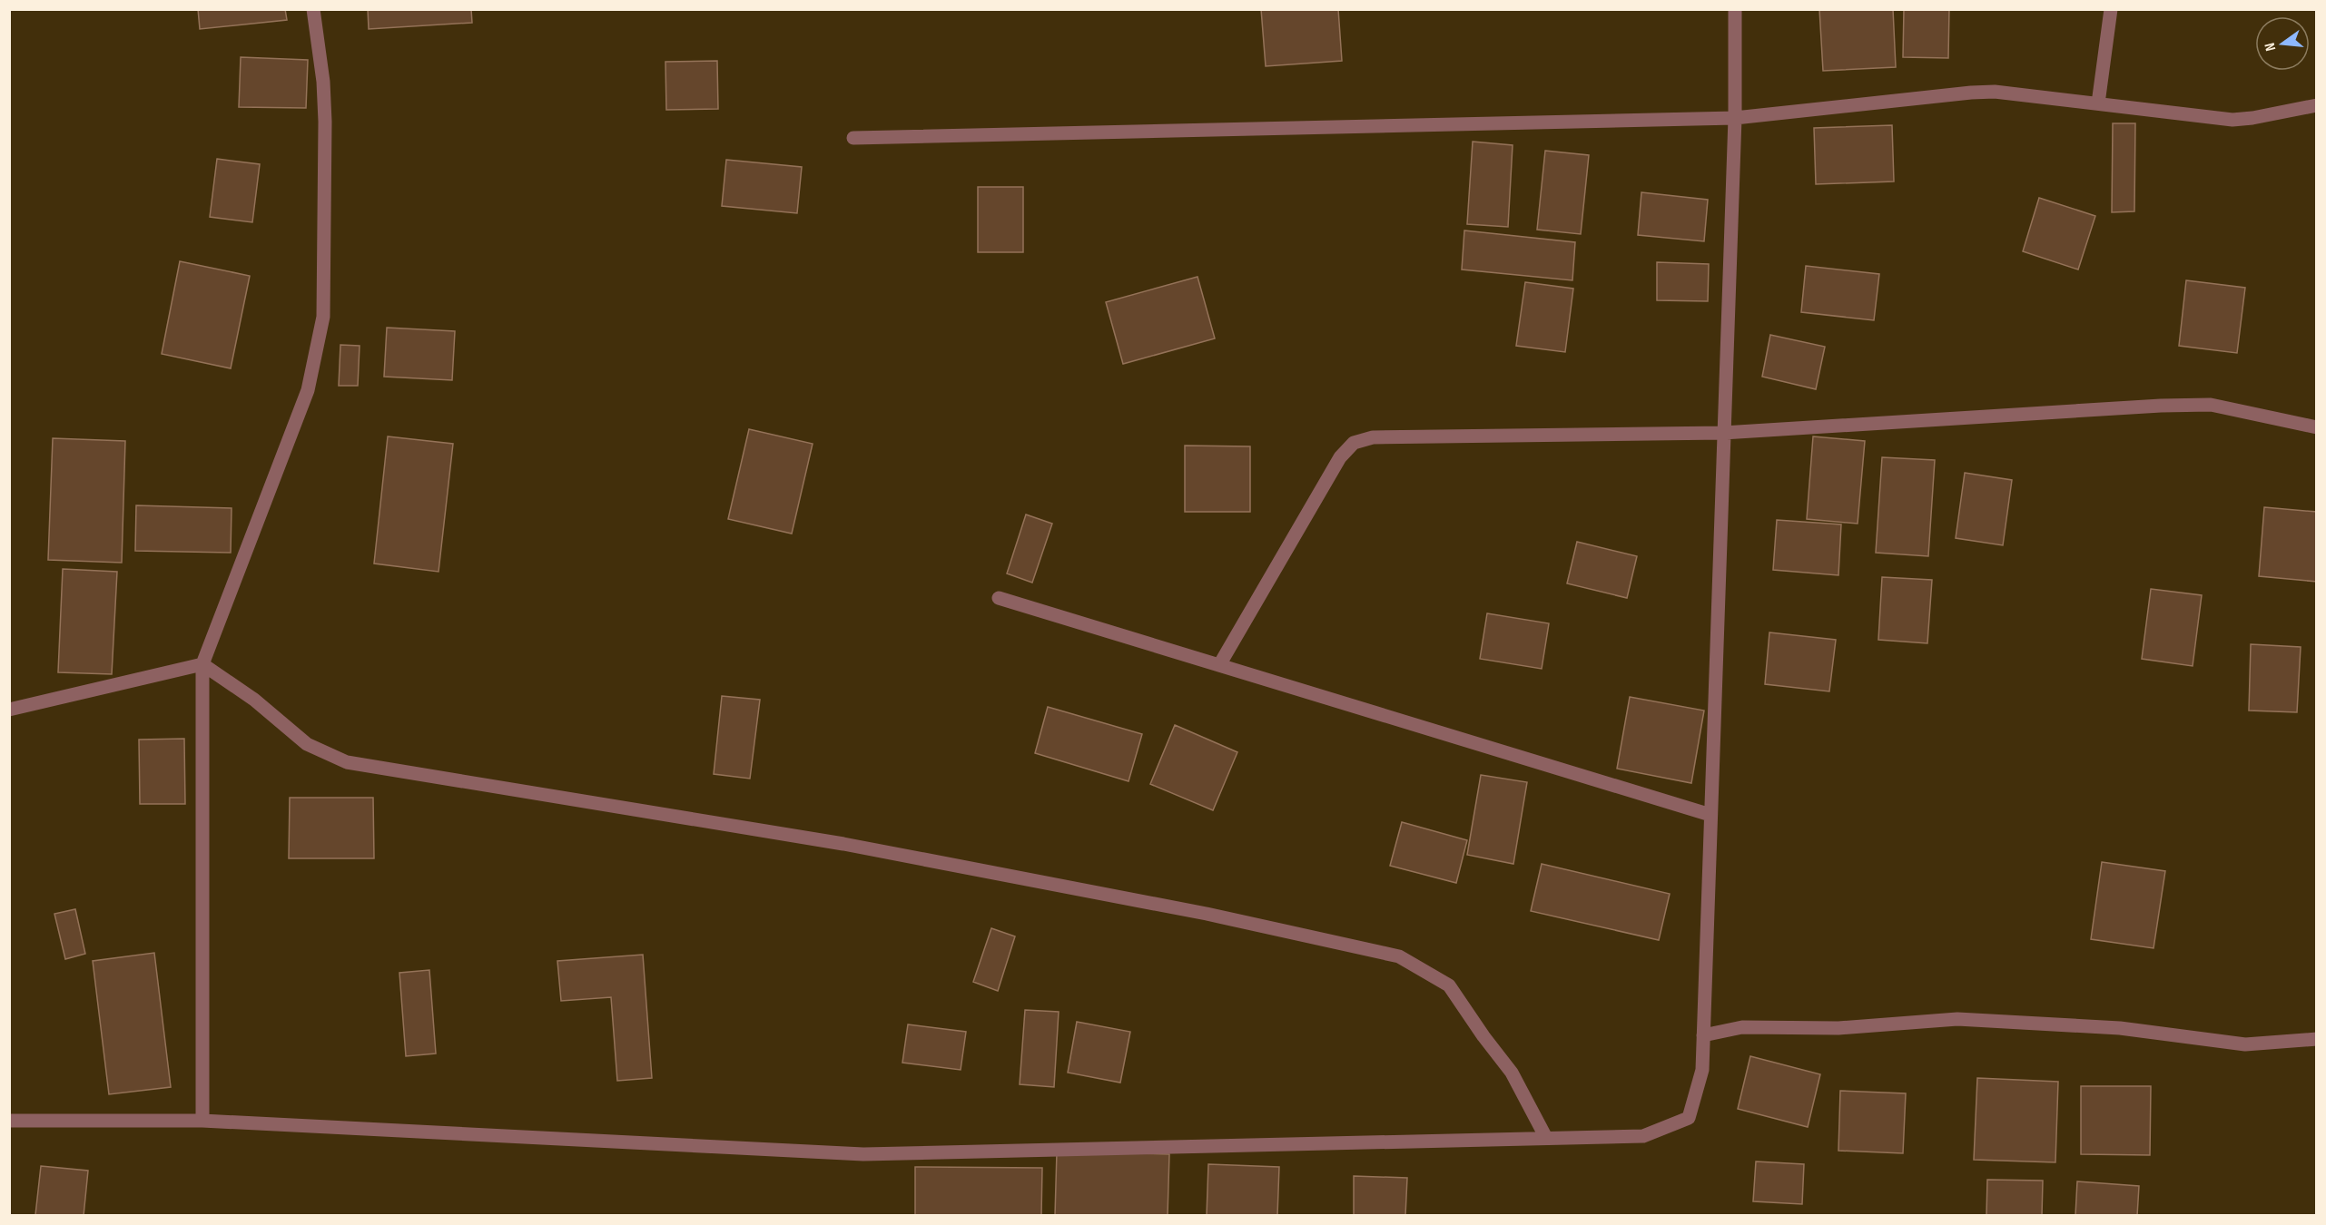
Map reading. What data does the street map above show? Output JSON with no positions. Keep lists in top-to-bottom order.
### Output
{
  "north": "left"
}
